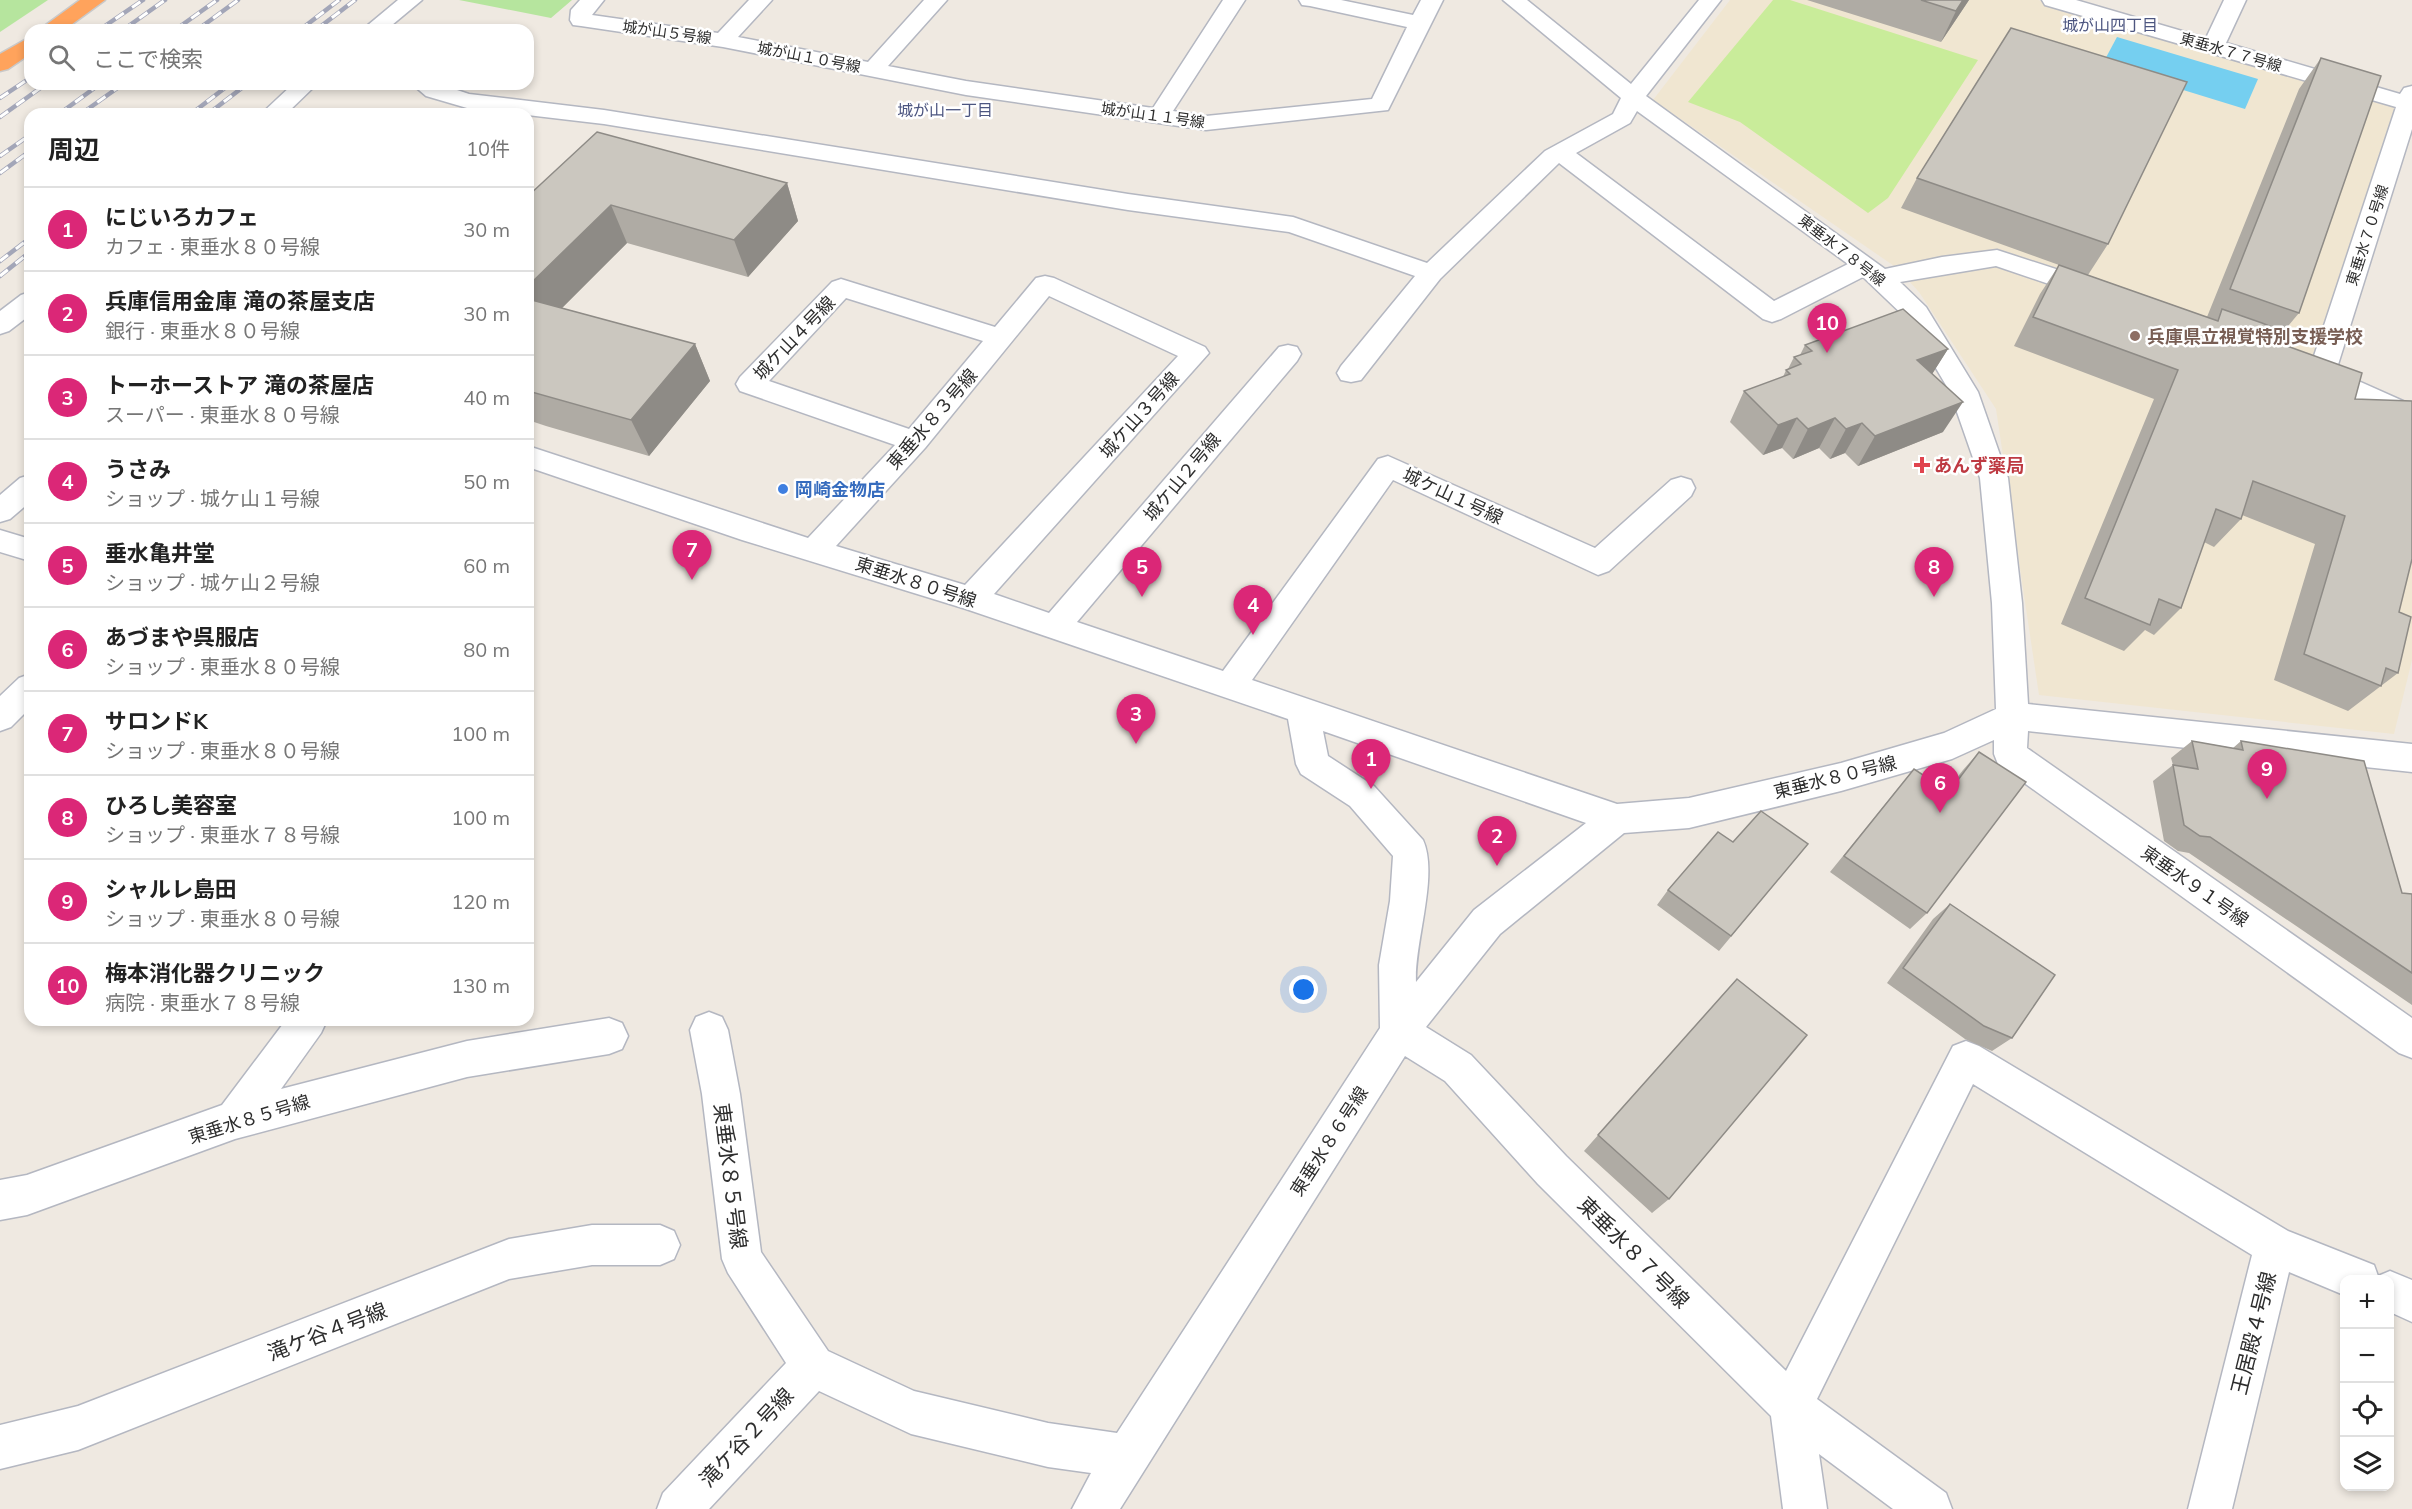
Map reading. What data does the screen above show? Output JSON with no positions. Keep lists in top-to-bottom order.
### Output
{
  "streets": {
    "street": [
      "城が山５号線",
      "東垂水７７号線",
      "城が山１０号線",
      "城が山１１号線",
      "東垂水７０号線",
      "東垂水７８号線",
      "城ケ山４号線",
      "城ケ山３号線",
      "東垂水８３号線",
      "城ケ山２号線",
      "城ケ山１号線",
      "東垂水８０号線",
      "東垂水９１号線",
      "東垂水８５号線",
      "東垂水８６号線",
      "東垂水８７号線",
      "滝ケ谷４号線",
      "王居殿４号線",
      "滝ケ谷２号線"
    ]
  },
  "crossings": [
    ["城が山５号線", "城が山１０号線"],
    ["東垂水７７号線", "東垂水７０号線"],
    ["城が山１０号線", "城が山１１号線"],
    ["東垂水７８号線", "東垂水８０号線"],
    ["東垂水７８号線", "東垂水９１号線"],
    ["城ケ山４号線", "東垂水８３号線"],
    ["城ケ山３号線", "東垂水８３号線"],
    ["城ケ山３号線", "東垂水８０号線"],
    ["東垂水８３号線", "東垂水８０号線"],
    ["城ケ山２号線", "東垂水８０号線"],
    ["城ケ山１号線", "東垂水８０号線"],
    ["東垂水８０号線", "東垂水９１号線"],
    ["東垂水８０号線", "東垂水８６号線"],
    ["東垂水８５号線", "滝ケ谷２号線"],
    ["東垂水８６号線", "東垂水８７号線"]
  ],
  "districts": ["城が山四丁目", "城が山一丁目"],
  "places": {
    "other": ["兵庫県立視覚特別支援学校", "岡崎金物店"],
    "health": ["あんず薬局"]
  },
  "page": {
    "search": "ここで検索",
    "heading": ["周辺", "10件"],
    "list": [
      {
        "mark": "1",
        "name": "にじいろカフェ",
        "note": "カフェ · 東垂水８０号線",
        "value": "30 m"
      },
      {
        "mark": "2",
        "name": "兵庫信用金庫 滝の茶屋支店",
        "note": "銀行 · 東垂水８０号線",
        "value": "30 m"
      },
      {
        "mark": "3",
        "name": "トーホーストア 滝の茶屋店",
        "note": "スーパー · 東垂水８０号線",
        "value": "40 m"
      },
      {
        "mark": "4",
        "name": "うさみ",
        "note": "ショップ · 城ケ山１号線",
        "value": "50 m"
      },
      {
        "mark": "5",
        "name": "垂水亀井堂",
        "note": "ショップ · 城ケ山２号線",
        "value": "60 m"
      },
      {
        "mark": "6",
        "name": "あづまや呉服店",
        "note": "ショップ · 東垂水８０号線",
        "value": "80 m"
      },
      {
        "mark": "7",
        "name": "サロンドK",
        "note": "ショップ · 東垂水８０号線",
        "value": "100 m"
      },
      {
        "mark": "8",
        "name": "ひろし美容室",
        "note": "ショップ · 東垂水７８号線",
        "value": "100 m"
      },
      {
        "mark": "9",
        "name": "シャルレ島田",
        "note": "ショップ · 東垂水８０号線",
        "value": "120 m"
      },
      {
        "mark": "10",
        "name": "梅本消化器クリニック",
        "note": "病院 · 東垂水７８号線",
        "value": "130 m"
      }
    ],
    "pins": [
      "10",
      "7",
      "5",
      "8",
      "4",
      "3",
      "1",
      "9",
      "6",
      "2"
    ],
    "map_buttons": ["+", "−"]
  }
}
